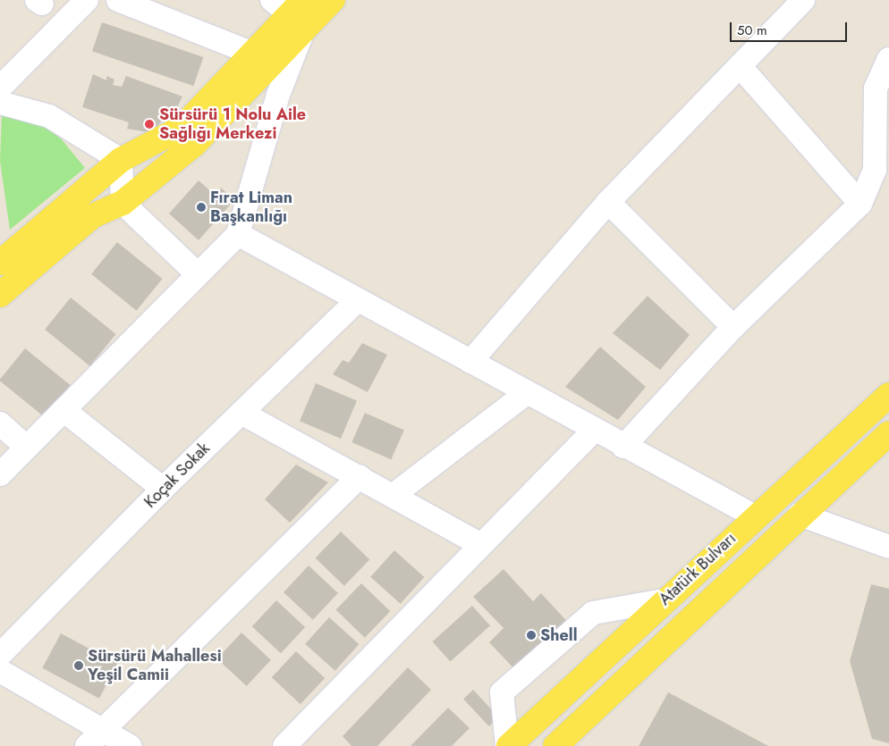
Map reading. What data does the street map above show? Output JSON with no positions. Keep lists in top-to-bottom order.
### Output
{
  "streets": {
    "main road": ["Atatürk Bulvarı"],
    "street": ["Koçak Sokak"]
  },
  "places": [
    "Sürsürü 1 Nolu Aile Sağlığı Merkezi",
    "Fırat Liman Başkanlığı",
    "Shell",
    "Sürsürü Mahallesi Yeşil Camii"
  ],
  "scale_bar": "50 m"
}
